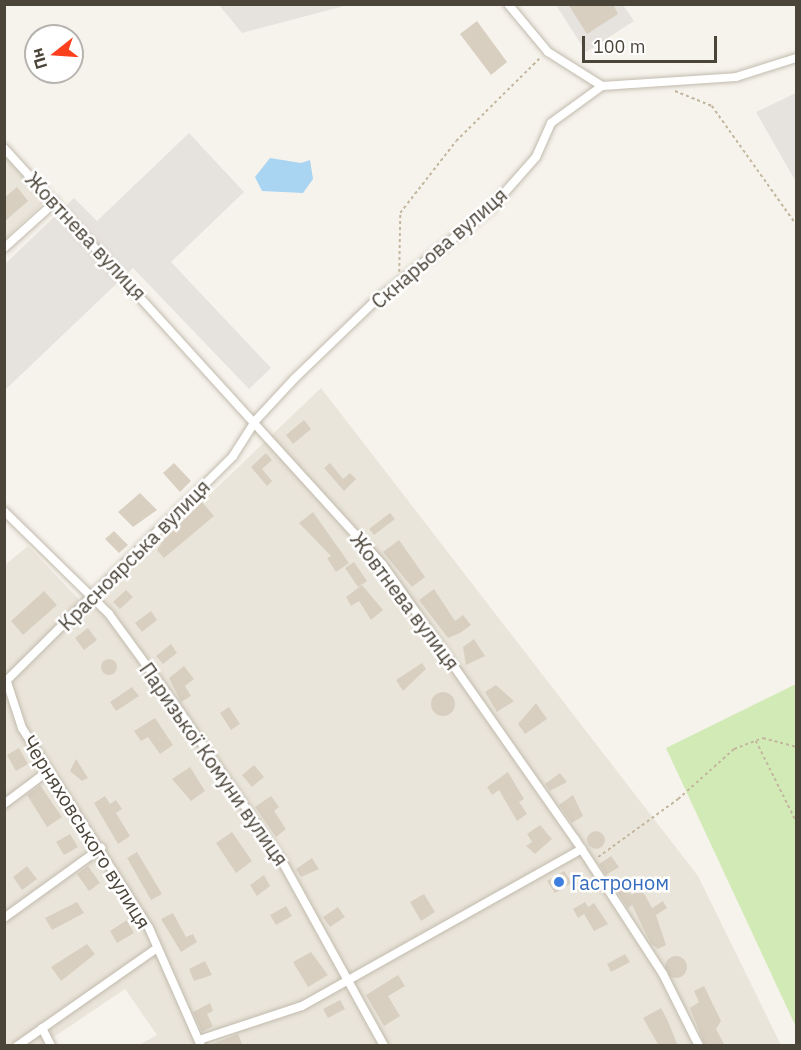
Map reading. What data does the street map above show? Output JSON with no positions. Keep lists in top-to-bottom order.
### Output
{
  "streets": {
    "street": [
      "Жовтнева вулиця",
      "Скнарьова вулиця",
      "Красноярська вулиця",
      "Паризької Комуни вулиця",
      "Черняховського вулиця"
    ]
  },
  "crossings": [
    ["Жовтнева вулиця", "Скнарьова вулиця"],
    ["Жовтнева вулиця", "Красноярська вулиця"],
    ["Скнарьова вулиця", "Красноярська вулиця"],
    ["Красноярська вулиця", "Паризької Комуни вулиця"],
    ["Красноярська вулиця", "Черняховського вулиця"]
  ],
  "places": ["Гастроном"],
  "scale_bar": "100 m",
  "north": "left"
}
